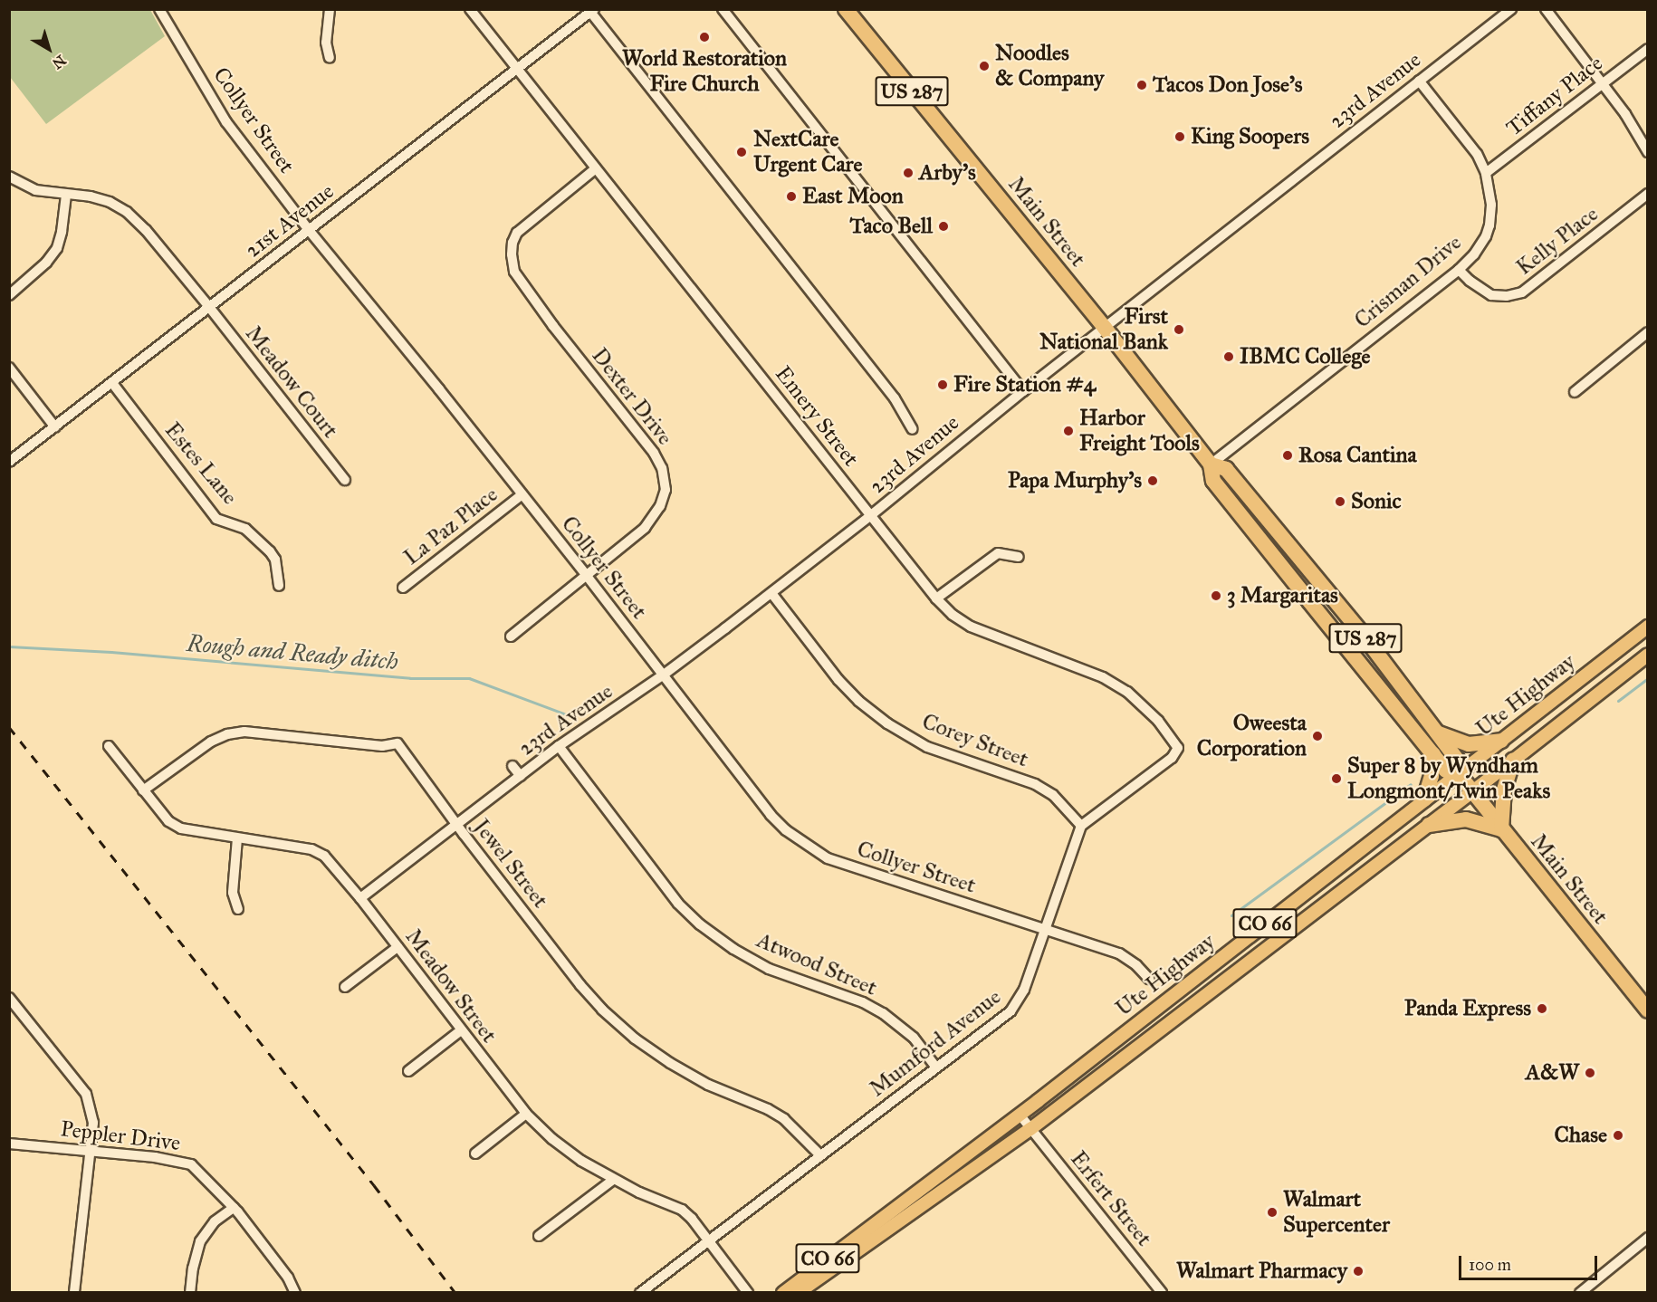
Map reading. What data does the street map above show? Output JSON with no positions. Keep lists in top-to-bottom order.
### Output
{
  "streets": {
    "highway": ["US 287", "Main Street"],
    "main road": ["Ute Highway", "CO 66"],
    "street": [
      "23rd Avenue",
      "Tiffany Place",
      "Collyer Street",
      "21st Avenue",
      "Kelly Place",
      "Crisman Drive",
      "Meadow Court",
      "Dexter Drive",
      "Emery Street",
      "Estes Lane",
      "La Paz Place",
      "Corey Street",
      "Jewel Street",
      "Atwood Street",
      "Meadow Street",
      "Mumford Avenue",
      "Peppler Drive",
      "Erfert Street"
    ]
  },
  "crossings": [
    ["23rd Avenue", "Collyer Street"],
    ["23rd Avenue", "Main Street"],
    ["23rd Avenue", "Crisman Drive"],
    ["23rd Avenue", "Emery Street"],
    ["23rd Avenue", "Corey Street"],
    ["23rd Avenue", "Jewel Street"],
    ["23rd Avenue", "Atwood Street"],
    ["23rd Avenue", "Meadow Street"],
    ["Tiffany Place", "Crisman Drive"],
    ["Collyer Street", "21st Avenue"],
    ["Collyer Street", "Dexter Drive"],
    ["Collyer Street", "La Paz Place"],
    ["Collyer Street", "Mumford Avenue"],
    ["21st Avenue", "Meadow Court"],
    ["21st Avenue", "Emery Street"],
    ["21st Avenue", "Estes Lane"],
    ["Main Street", "Crisman Drive"],
    ["Main Street", "Ute Highway"],
    ["Kelly Place", "Crisman Drive"],
    ["Dexter Drive", "Emery Street"],
    ["Emery Street", "Corey Street"],
    ["Emery Street", "Mumford Avenue"],
    ["Ute Highway", "Erfert Street"],
    ["Corey Street", "Mumford Avenue"],
    ["Jewel Street", "Meadow Street"],
    ["Jewel Street", "Mumford Avenue"],
    ["Atwood Street", "Mumford Avenue"],
    ["Meadow Street", "Mumford Avenue"]
  ],
  "water": ["Rough and Ready ditch"],
  "places": [
    "World Restoration Fire Church",
    "Noodles & Company",
    "Tacos Don Jose's",
    "King Soopers",
    "NextCare Urgent Care",
    "Arby's",
    "East Moon",
    "Taco Bell",
    "First National Bank",
    "IBMC College",
    "Fire Station #4",
    "Harbor Freight Tools",
    "Rosa Cantina",
    "Papa Murphy's",
    "Sonic",
    "3 Margaritas",
    "Oweesta Corporation",
    "Super 8 by Wyndham Longmont/Twin Peaks",
    "Panda Express",
    "A&W",
    "Chase",
    "Walmart Supercenter",
    "Walmart Pharmacy"
  ],
  "scale_bar": "100 m",
  "north": "bottom right"
}
